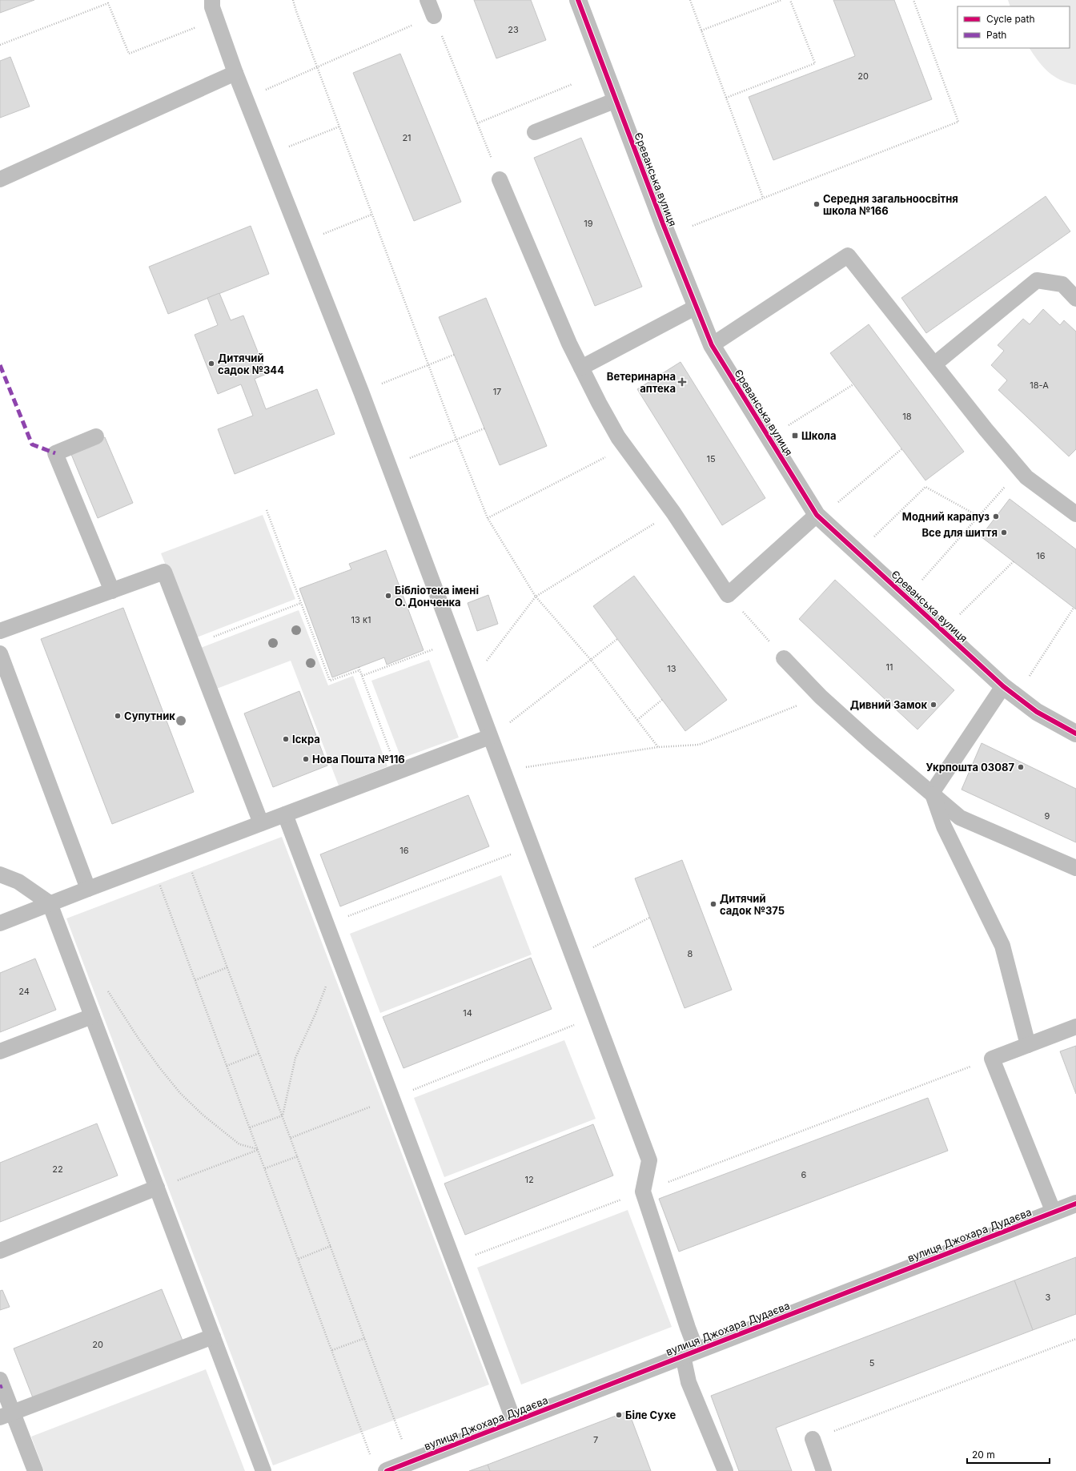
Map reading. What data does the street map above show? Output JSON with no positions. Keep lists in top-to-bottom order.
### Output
{
  "streets": {
    "street": ["Єреванська вулиця", "вулиця Джохара Дудаєва"]
  },
  "places": {
    "other": [
      "Середня загальноосвітня школа №166",
      "Дитячий садок №344",
      "Модний карапуз",
      "Все для шиття",
      "Бібліотека імені О. Донченка",
      "Дивний Замок",
      "Супутник",
      "Іскра",
      "Нова Пошта №116",
      "Укрпошта 03087",
      "Дитячий садок №375",
      "Біле Сухе"
    ],
    "health": ["Ветеринарна аптека"],
    "transit": ["Школа"]
  },
  "house_numbers": [
    "23",
    "20",
    "21",
    "19",
    "18-А",
    "17",
    "18",
    "15",
    "16",
    "13 к1",
    "11",
    "13",
    "9",
    "16",
    "8",
    "24",
    "14",
    "22",
    "6",
    "12",
    "3",
    "20",
    "5",
    "7"
  ],
  "legend": ["Cycle path", "Path"],
  "scale_bar": "20 m"
}
